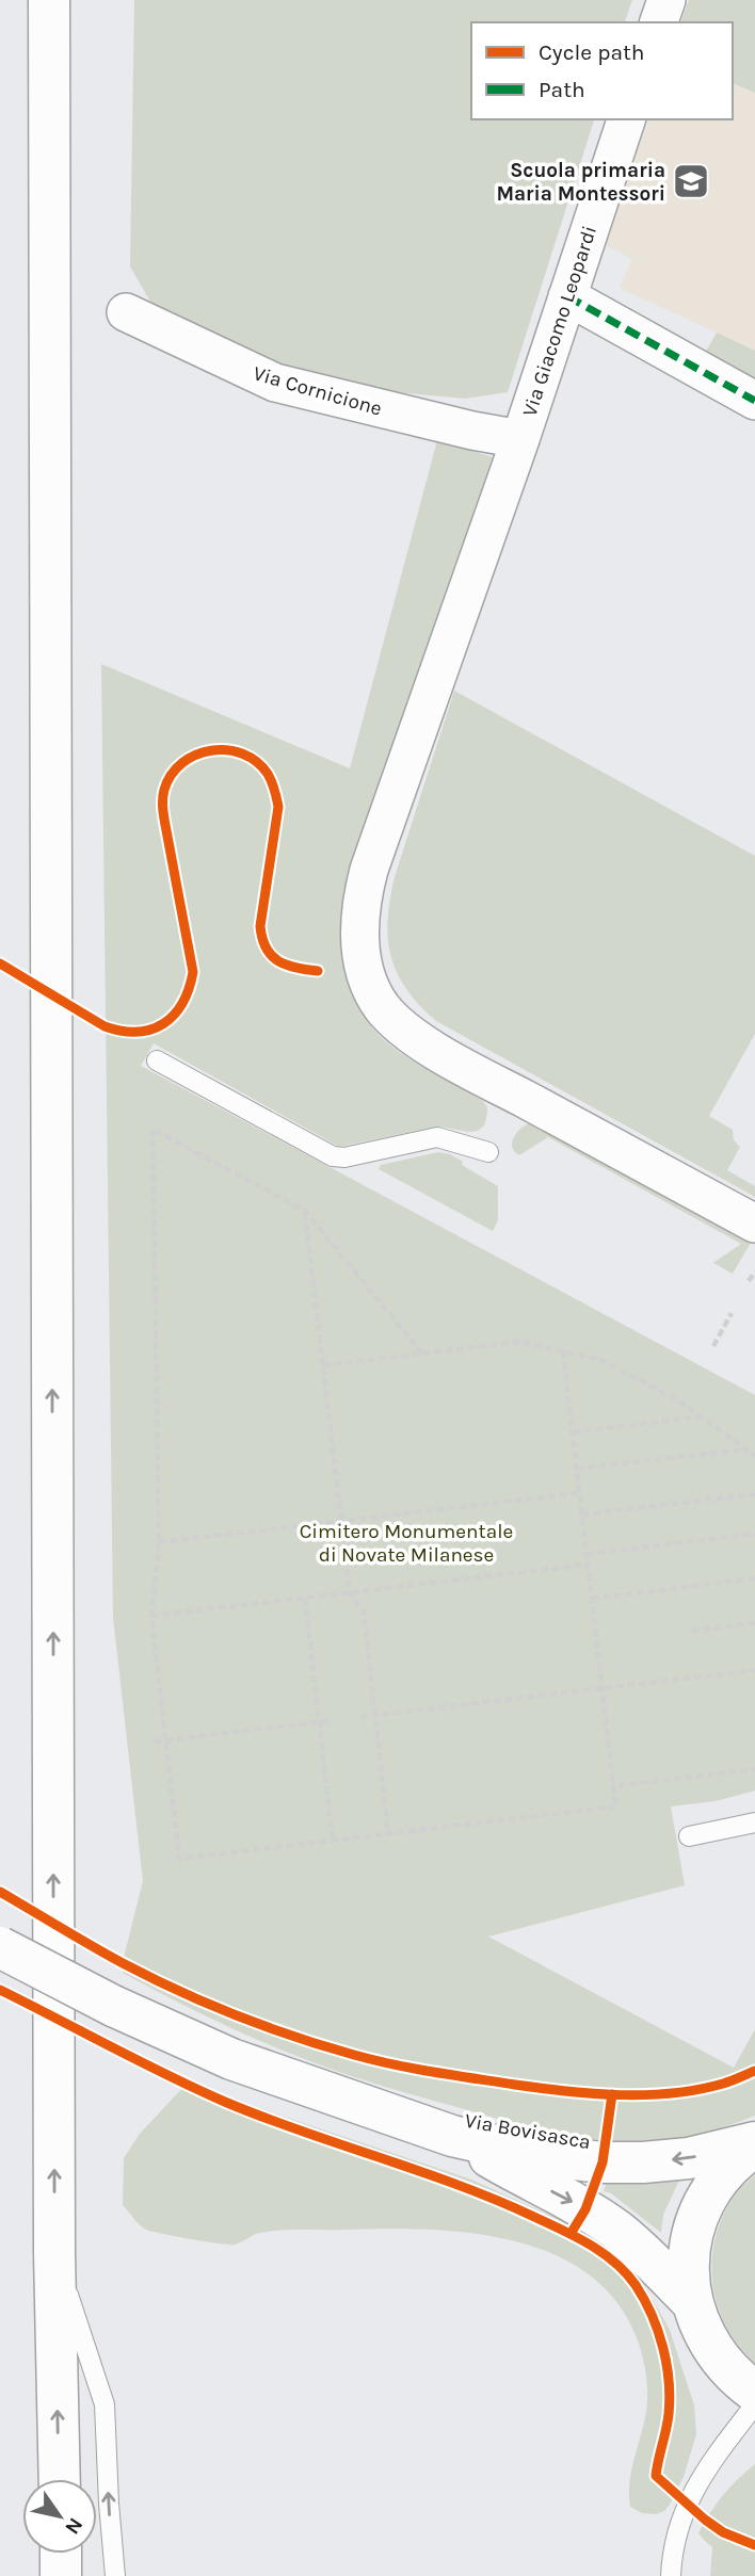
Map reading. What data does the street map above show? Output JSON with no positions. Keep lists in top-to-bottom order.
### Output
{
  "streets": {
    "main road": ["Via Bovisasca"],
    "street": ["Via Giacomo Leopardi", "Via Cornicione"]
  },
  "crossings": [
    ["Via Giacomo Leopardi", "Via Cornicione"]
  ],
  "parks": ["Cimitero Monumentale di Novate Milanese"],
  "places": {
    "school or university": ["Scuola primaria Maria Montessori"]
  },
  "legend": ["Cycle path", "Path"],
  "north": "bottom right"
}
